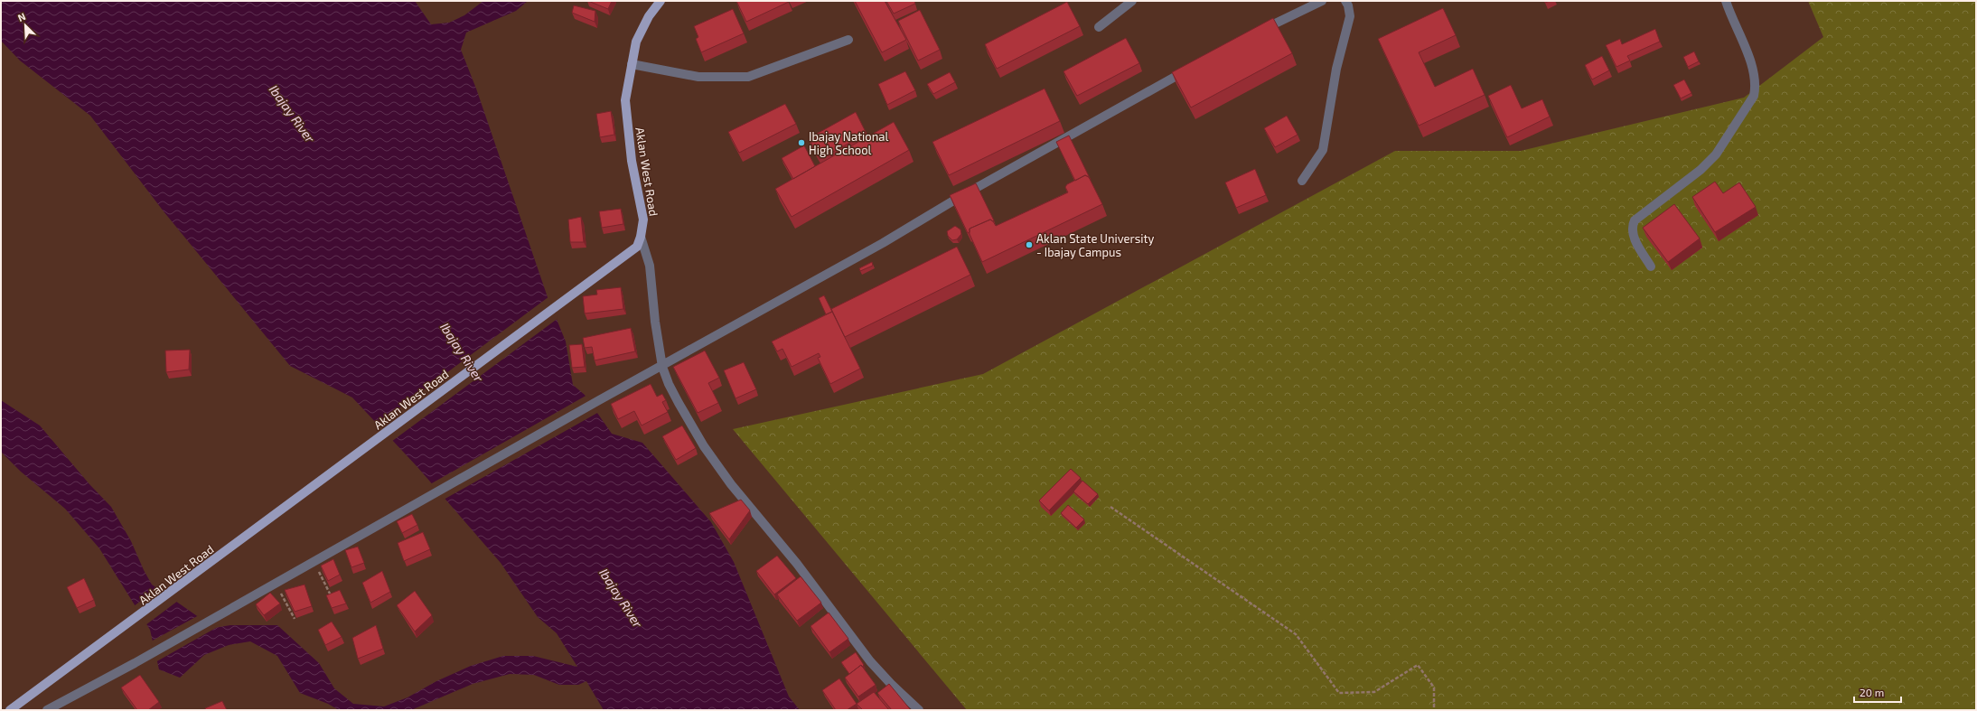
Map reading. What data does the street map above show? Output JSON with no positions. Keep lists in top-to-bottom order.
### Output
{
  "streets": {
    "main road": ["Aklan West Road"]
  },
  "water": ["Ibajay River"],
  "places": ["Ibajay National High School", "Aklan State University - Ibajay Campus"],
  "scale_bar": "20 m",
  "north": "top left"
}
